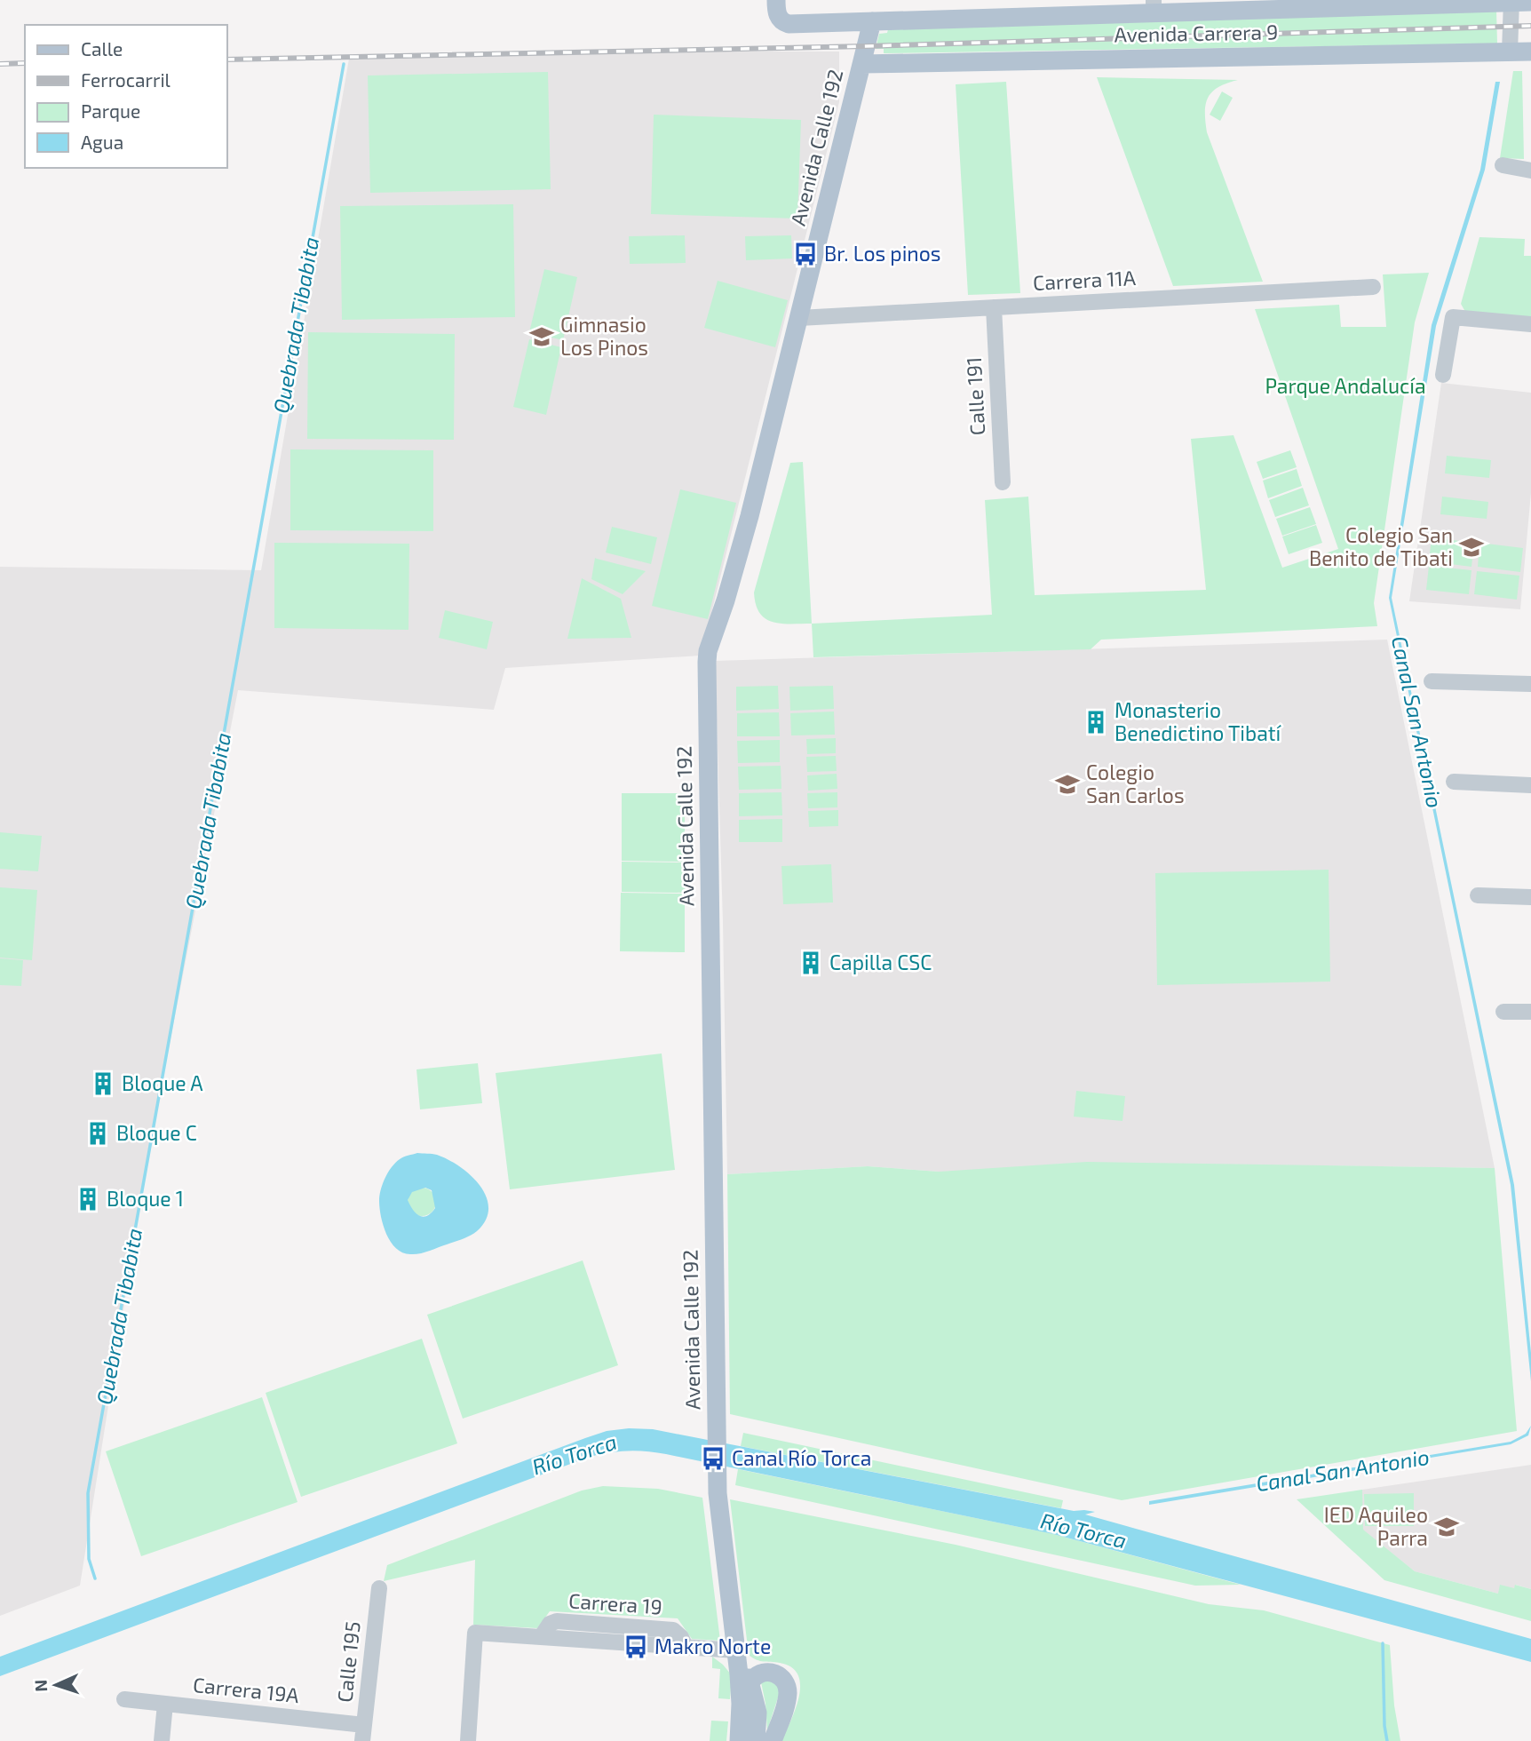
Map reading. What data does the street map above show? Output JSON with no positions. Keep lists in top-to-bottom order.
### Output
{
  "streets": {
    "main road": ["Avenida Carrera 9", "Avenida Calle 192"],
    "street": [
      "Carrera 11A",
      "Calle 191",
      "Carrera 19",
      "Calle 195",
      "Carrera 19A"
    ]
  },
  "crossings": [
    ["Avenida Carrera 9", "Avenida Calle 192"],
    ["Avenida Calle 192", "Carrera 11A"],
    ["Avenida Calle 192", "Carrera 19"],
    ["Carrera 11A", "Calle 191"],
    ["Calle 195", "Carrera 19A"]
  ],
  "water": ["Quebrada Tibabita", "Canal San Antonio", "Río Torca"],
  "parks": ["Parque Andalucía"],
  "places": {
    "bus stop": ["Br. Los pinos", "Canal Río Torca", "Makro Norte"],
    "school or university": [
      "Gimnasio Los Pinos",
      "Colegio San Benito de Tibati",
      "Colegio San Carlos",
      "IED Aquileo Parra"
    ],
    "building": [
      "Monasterio Benedictino Tibatí",
      "Capilla CSC",
      "Bloque A",
      "Bloque C",
      "Bloque 1"
    ]
  },
  "legend": [
    "Calle",
    "Ferrocarril",
    "Parque",
    "Agua"
  ],
  "north": "left"
}
